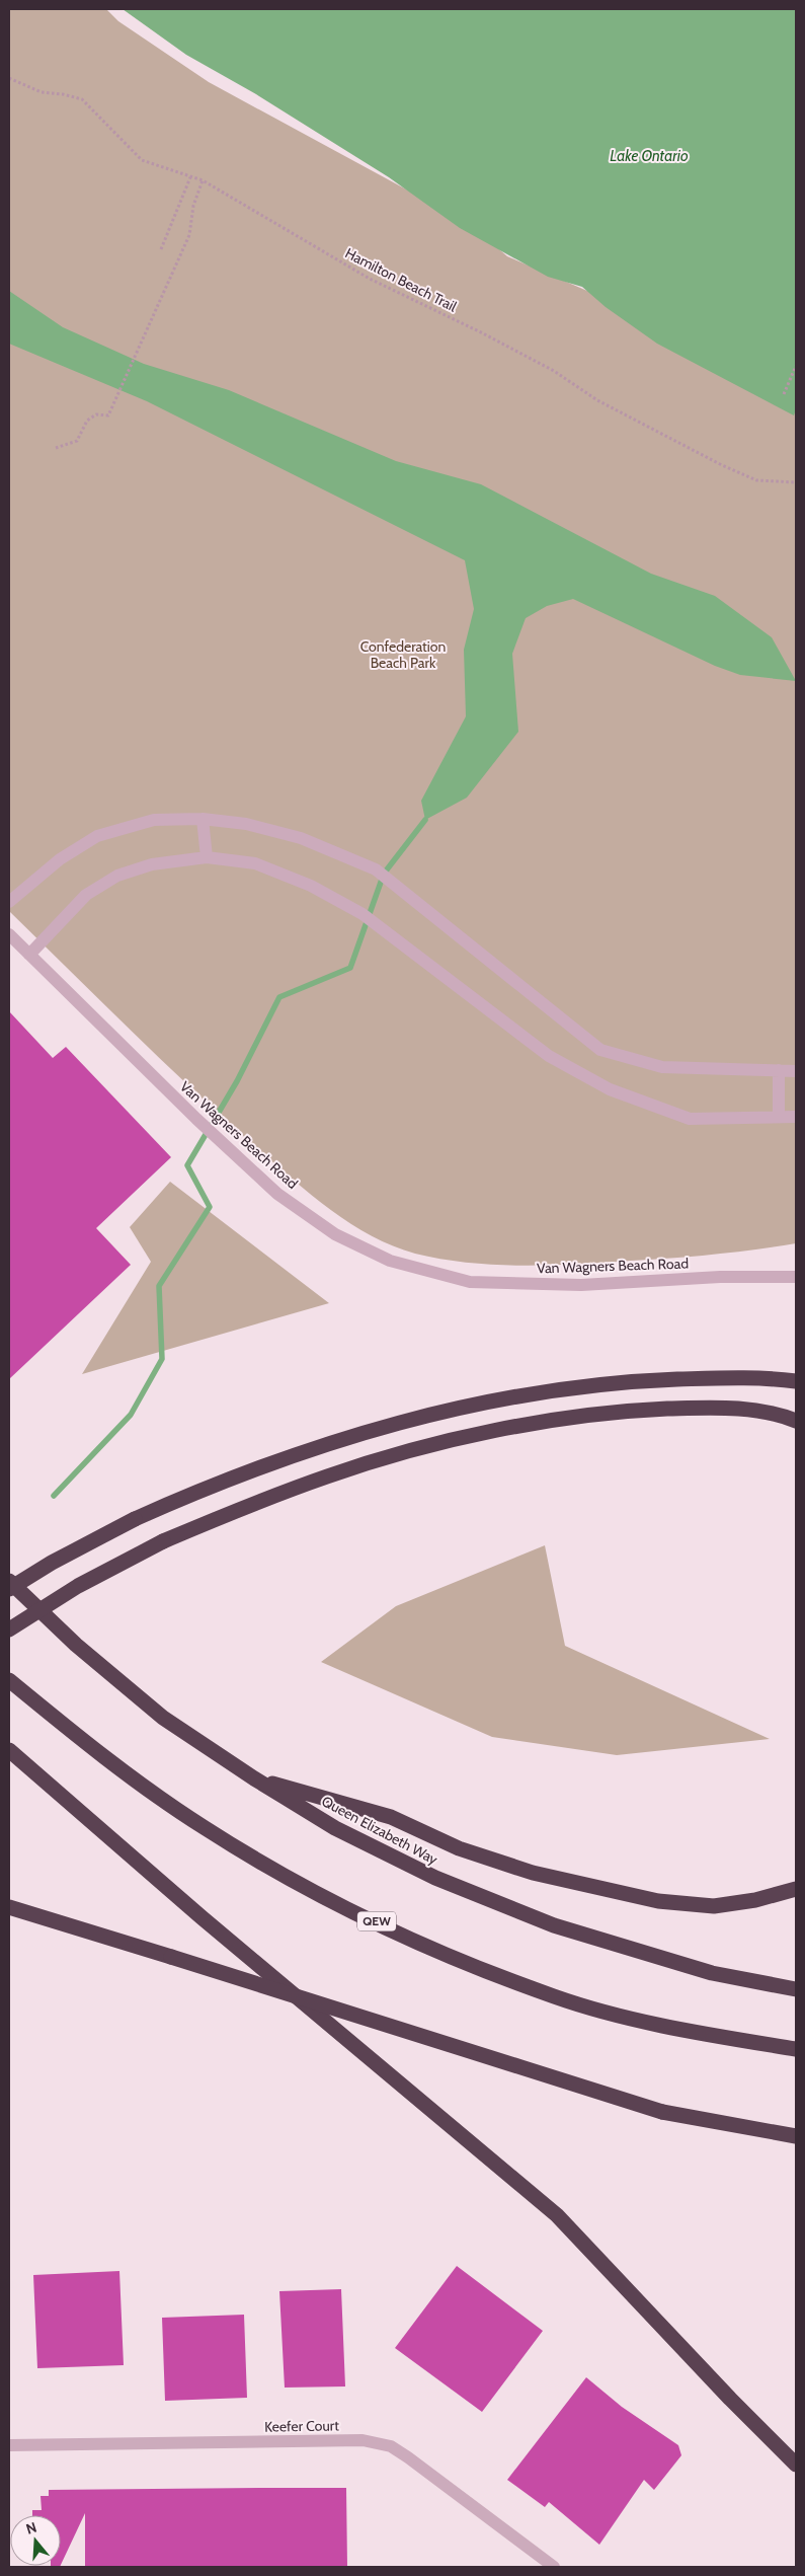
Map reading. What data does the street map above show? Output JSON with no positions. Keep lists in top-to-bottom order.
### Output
{
  "streets": {
    "highway": ["Queen Elizabeth Way", "QEW"],
    "street": ["Van Wagners Beach Road", "Keefer Court"],
    "path": ["Hamilton Beach Trail"]
  },
  "water": ["Lake Ontario"],
  "parks": ["Confederation Beach Park"],
  "north": "top"
}
